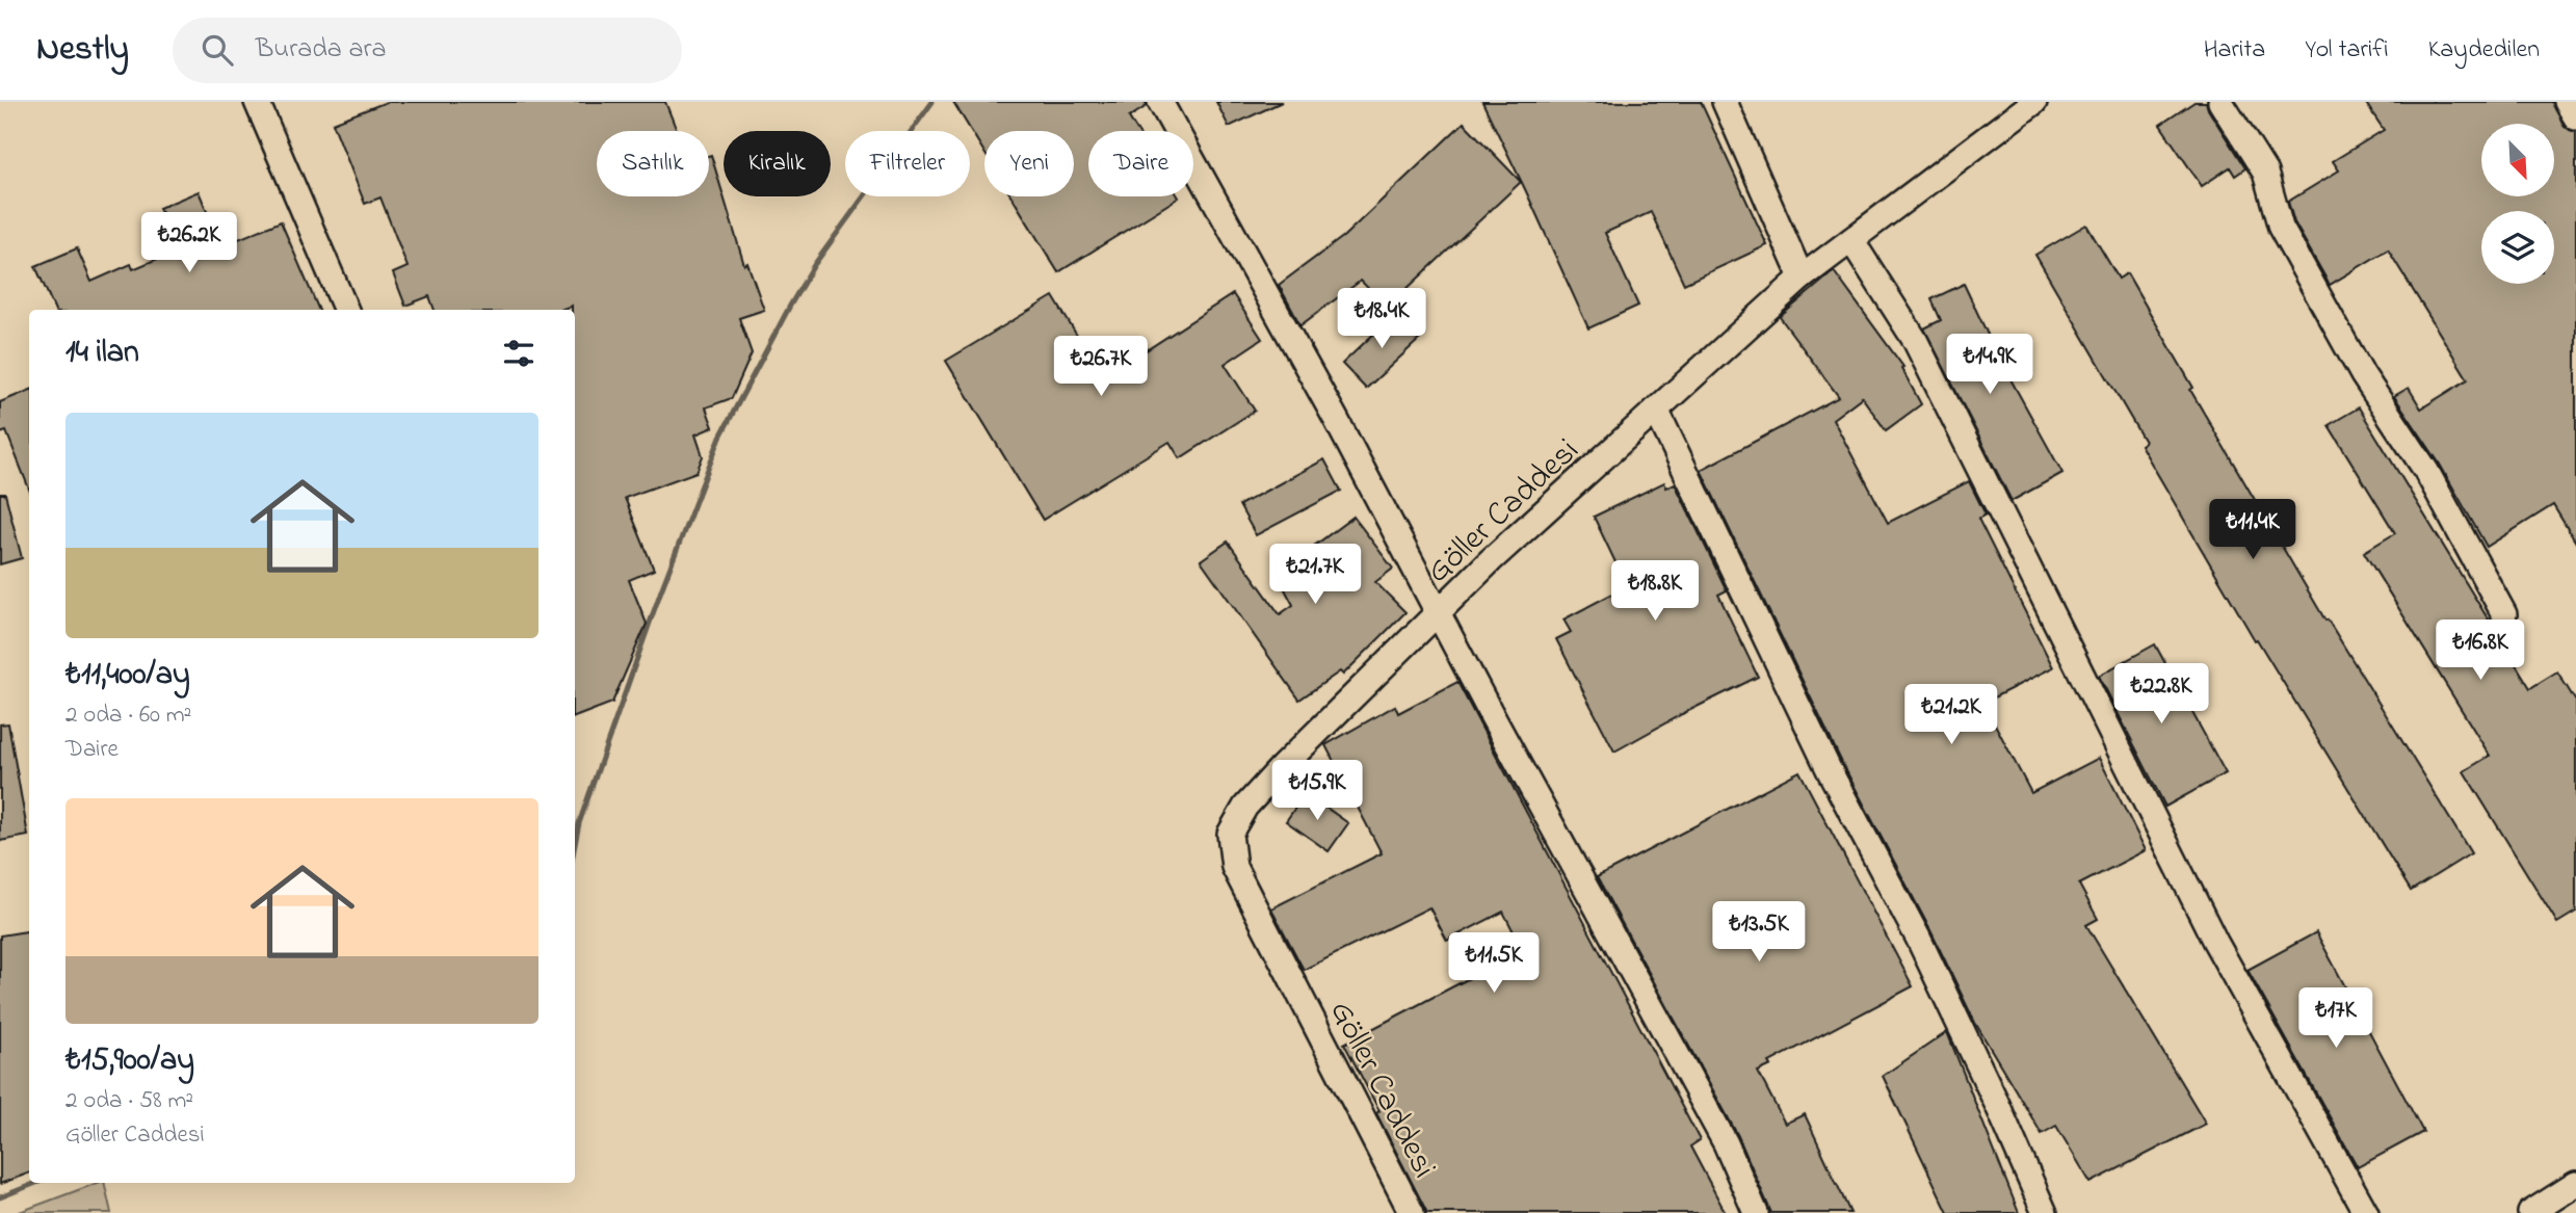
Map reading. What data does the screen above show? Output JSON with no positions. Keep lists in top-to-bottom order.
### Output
{
  "streets": {
    "street": ["Göller Caddesi"]
  },
  "north": "bottom right",
  "page": {
    "header": "Nestly",
    "search": "Burada ara",
    "nav": ["Harita", "Yol tarifi", "Kaydedilen"],
    "chip": [
      "Satılık",
      "Kiralık",
      "Filtreler",
      "Yeni",
      "Daire"
    ],
    "price": [
      "₺26.2K",
      "₺18.4K",
      "₺14.9K",
      "₺26.7K",
      "₺11.4K",
      "₺21.7K",
      "₺18.8K",
      "₺16.8K",
      "₺22.8K",
      "₺21.2K",
      "₺15.9K",
      "₺13.5K",
      "₺11.5K",
      "₺17K"
    ],
    "heading": "14 ilan",
    "list": [
      {
        "name": "₺11,400/ay",
        "note": "2 oda · 60 m² · Daire"
      },
      {
        "name": "₺15,900/ay",
        "note": "2 oda · 58 m² · Göller Caddesi"
      }
    ]
  }
}
